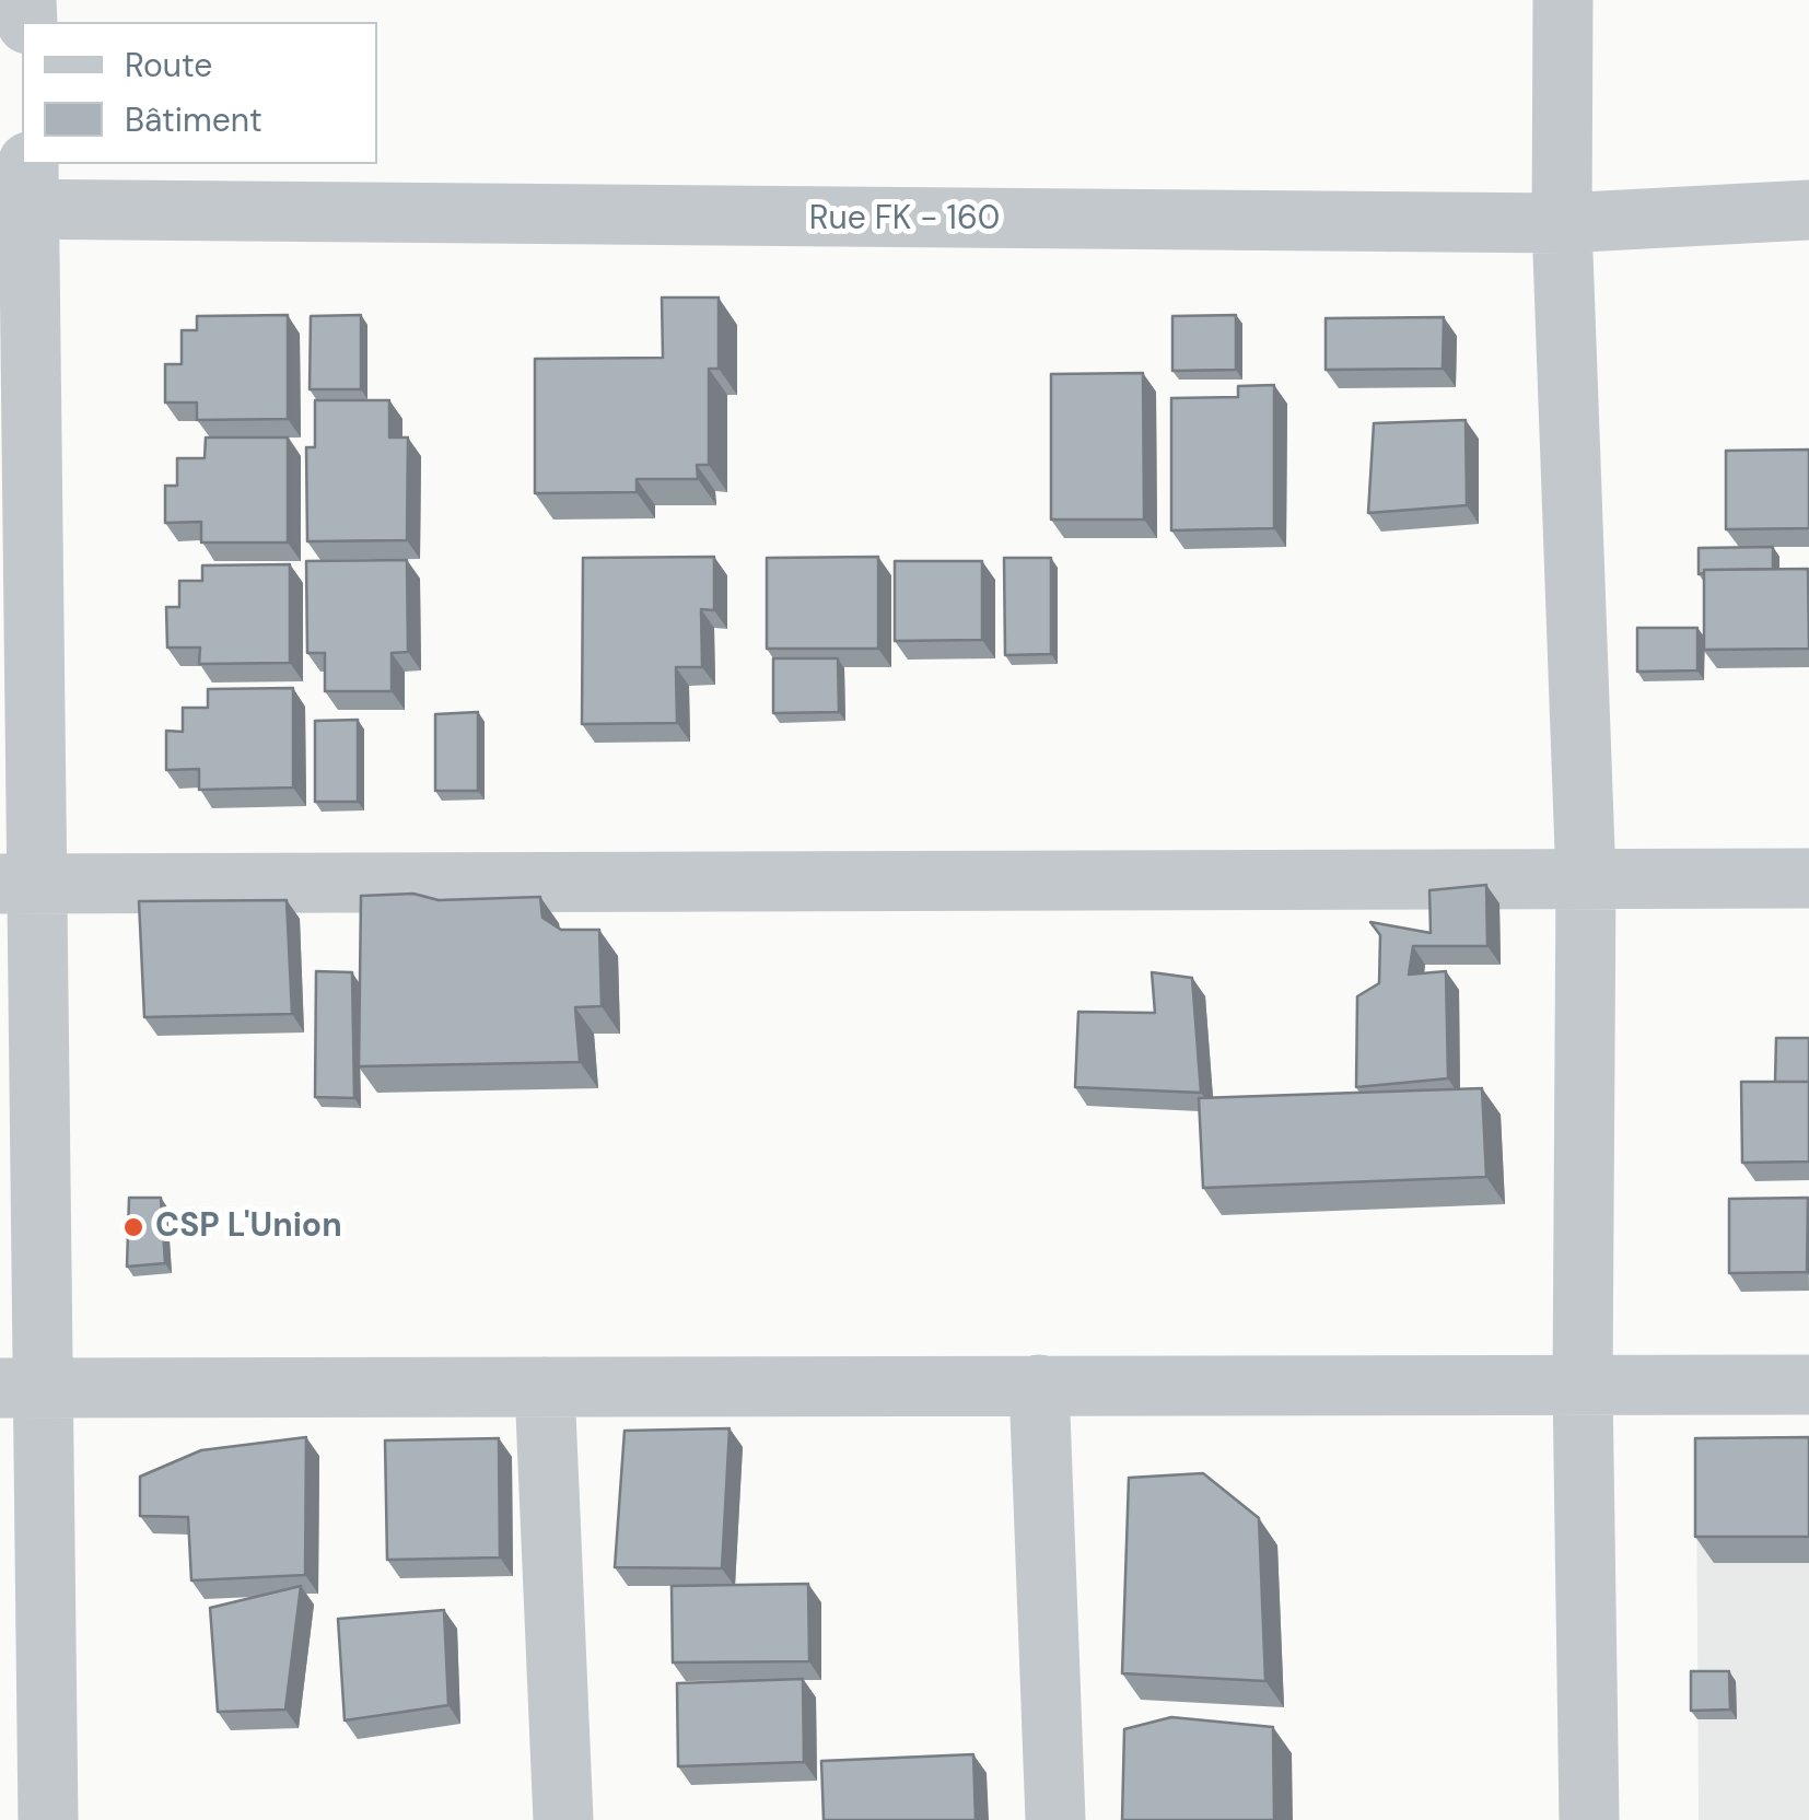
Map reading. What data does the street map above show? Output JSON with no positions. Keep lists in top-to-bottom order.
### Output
{
  "streets": {
    "street": ["Rue FK - 160"]
  },
  "places": ["CSP L'Union"],
  "legend": ["Route", "Bâtiment"]
}
